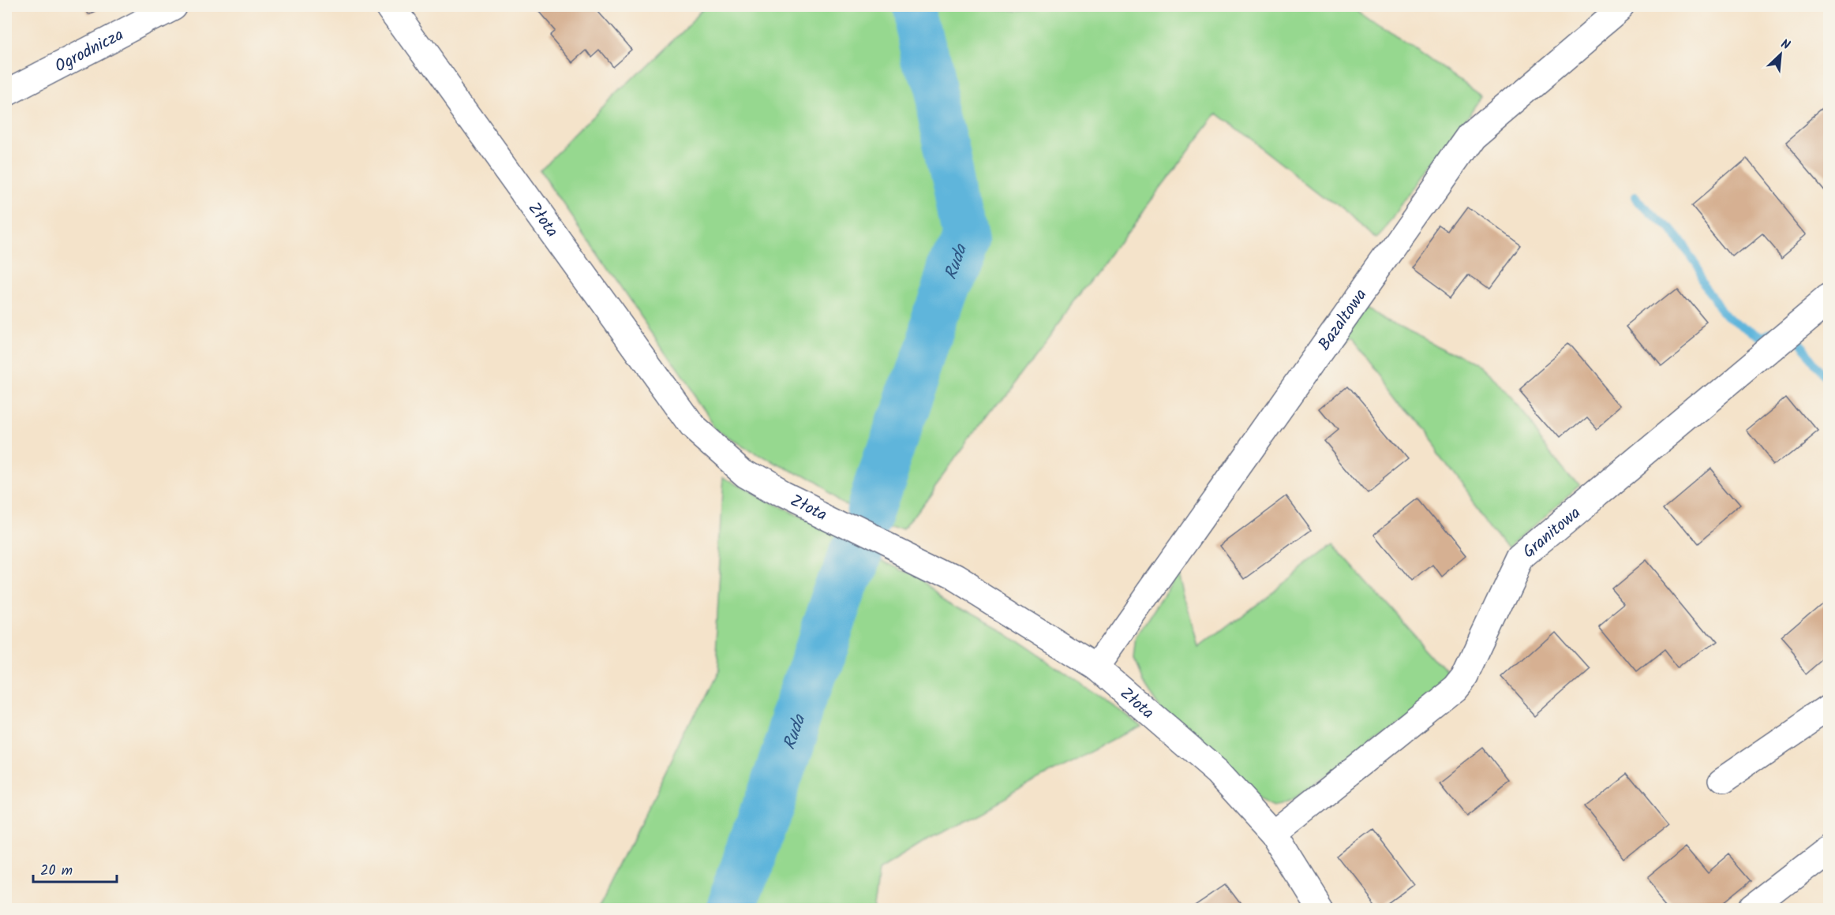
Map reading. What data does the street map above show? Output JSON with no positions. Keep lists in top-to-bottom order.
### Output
{
  "streets": {
    "street": [
      "Ogrodnicza",
      "Złota",
      "Bazaltowa",
      "Granitowa"
    ]
  },
  "crossings": [
    ["Złota", "Bazaltowa"],
    ["Złota", "Granitowa"]
  ],
  "water": ["Ruda"],
  "scale_bar": "20 m",
  "north": "top right"
}
